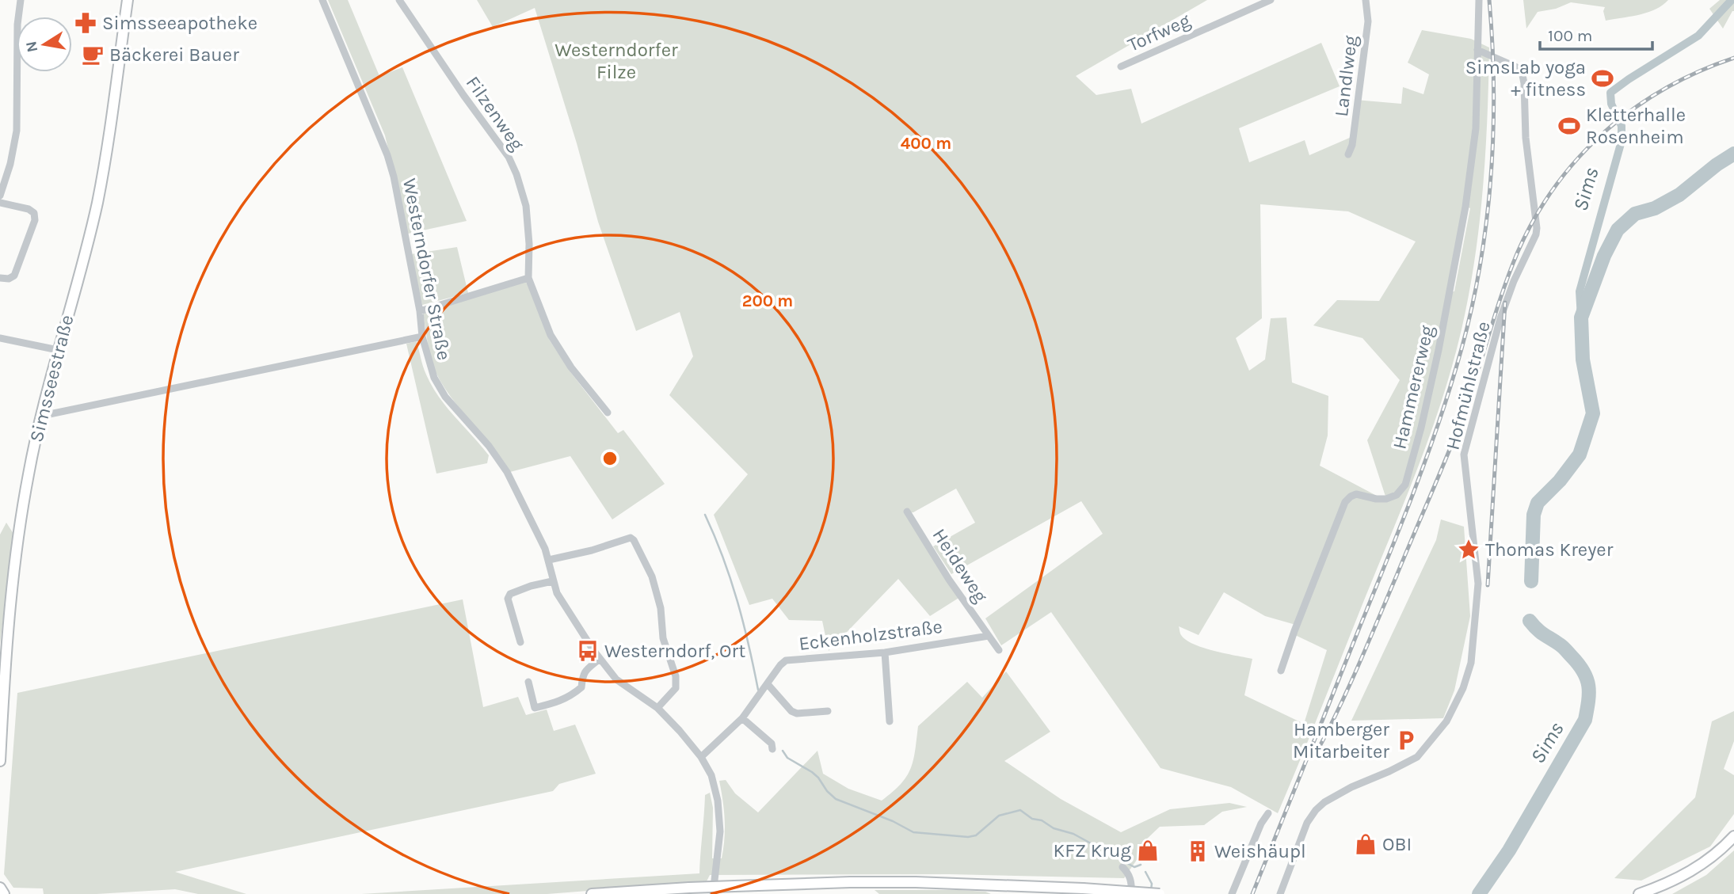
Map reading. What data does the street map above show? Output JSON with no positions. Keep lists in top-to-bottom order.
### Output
{
  "streets": {
    "main road": ["Simsseestraße"],
    "street": [
      "Torfweg",
      "Landlweg",
      "Filzenweg",
      "Westerndorfer Straße",
      "Hofmühlstraße",
      "Hammererweg",
      "Heideweg",
      "Eckenholzstraße"
    ]
  },
  "crossings": [
    ["Westerndorfer Straße", "Eckenholzstraße"],
    ["Hofmühlstraße", "Hammererweg"],
    ["Heideweg", "Eckenholzstraße"]
  ],
  "water": ["Sims"],
  "parks": ["Westerndorfer Filze"],
  "places": {
    "pharmacy": ["Simsseeapotheke"],
    "cafe": ["Bäckerei Bauer"],
    "sports": ["SimsLab yoga + fitness", "Kletterhalle Rosenheim"],
    "place": ["Thomas Kreyer"],
    "bus stop": ["Westerndorf, Ort"],
    "parking": ["Hamberger Mitarbeiter"],
    "shop": ["OBI", "KFZ Krug"],
    "building": ["Weishäupl"]
  },
  "scale_bar": "100 m",
  "north": "left",
  "rings": ["400 m", "200 m"]
}
